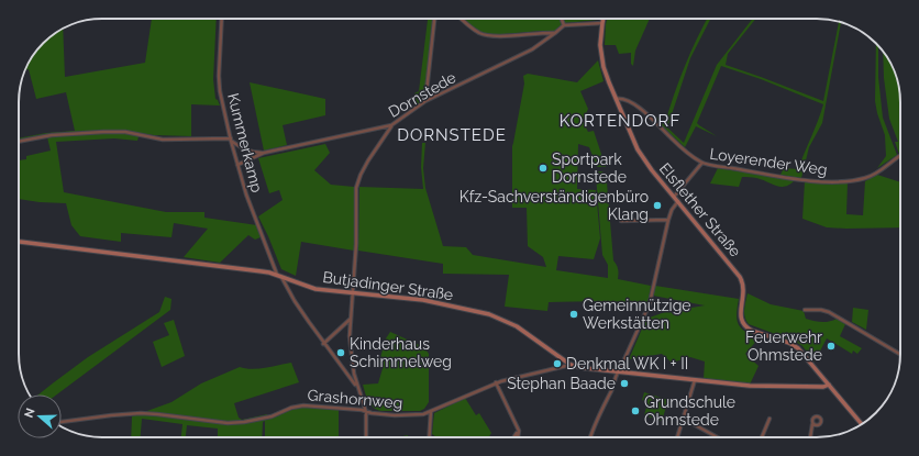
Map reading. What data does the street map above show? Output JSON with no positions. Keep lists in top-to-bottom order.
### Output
{
  "streets": {
    "street": [
      "Dornstede",
      "Kummerkamp",
      "Loyerender Weg",
      "Elsflether Straße",
      "Butjadinger Straße",
      "Grashornweg"
    ]
  },
  "crossings": [
    ["Dornstede", "Kummerkamp"],
    ["Kummerkamp", "Butjadinger Straße"],
    ["Loyerender Weg", "Elsflether Straße"],
    ["Elsflether Straße", "Butjadinger Straße"],
    ["Butjadinger Straße", "Grashornweg"]
  ],
  "districts": ["KORTENDORF", "DORNSTEDE"],
  "places": [
    "Sportpark Dornstede",
    "Kfz-Sachverständigenbüro Klang",
    "Gemeinnützige Werkstätten",
    "Feuerwehr Ohmstede",
    "Kinderhaus Schimmelweg",
    "Denkmal WK I + II",
    "Stephan Baade",
    "Grundschule Ohmstede"
  ],
  "north": "left"
}
